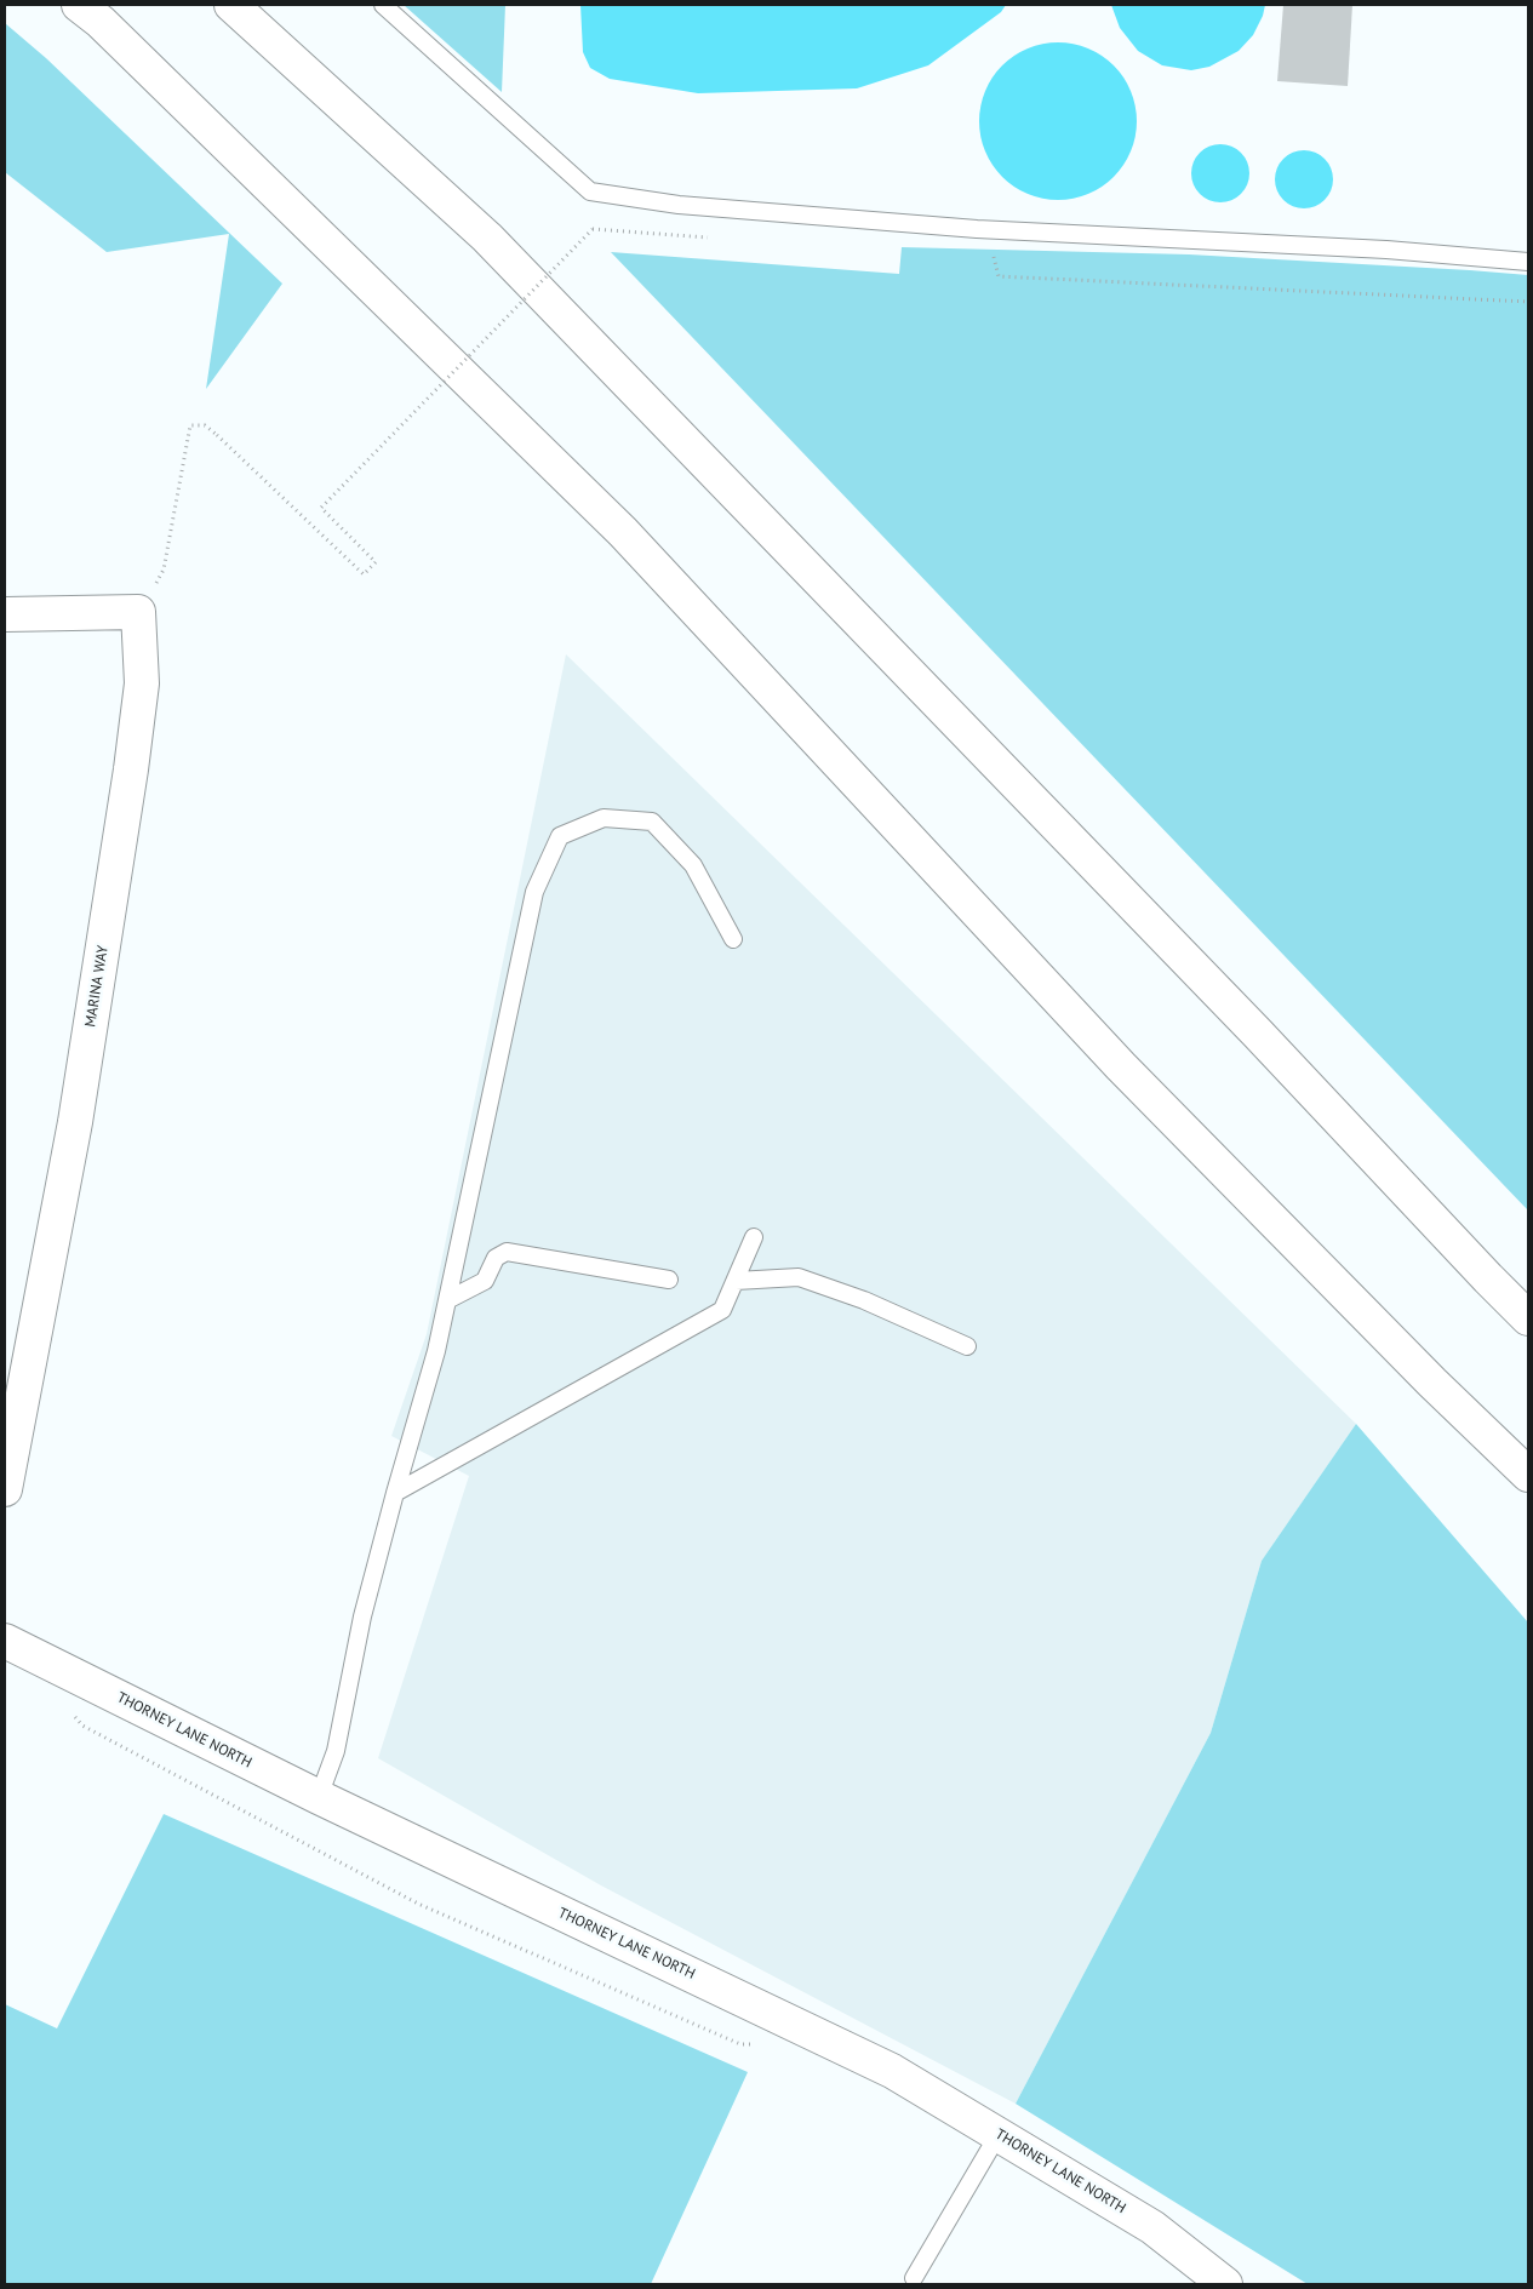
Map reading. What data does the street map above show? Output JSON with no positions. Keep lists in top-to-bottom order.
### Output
{
  "streets": {
    "main road": ["MARINA WAY", "THORNEY LANE NORTH"]
  }
}
